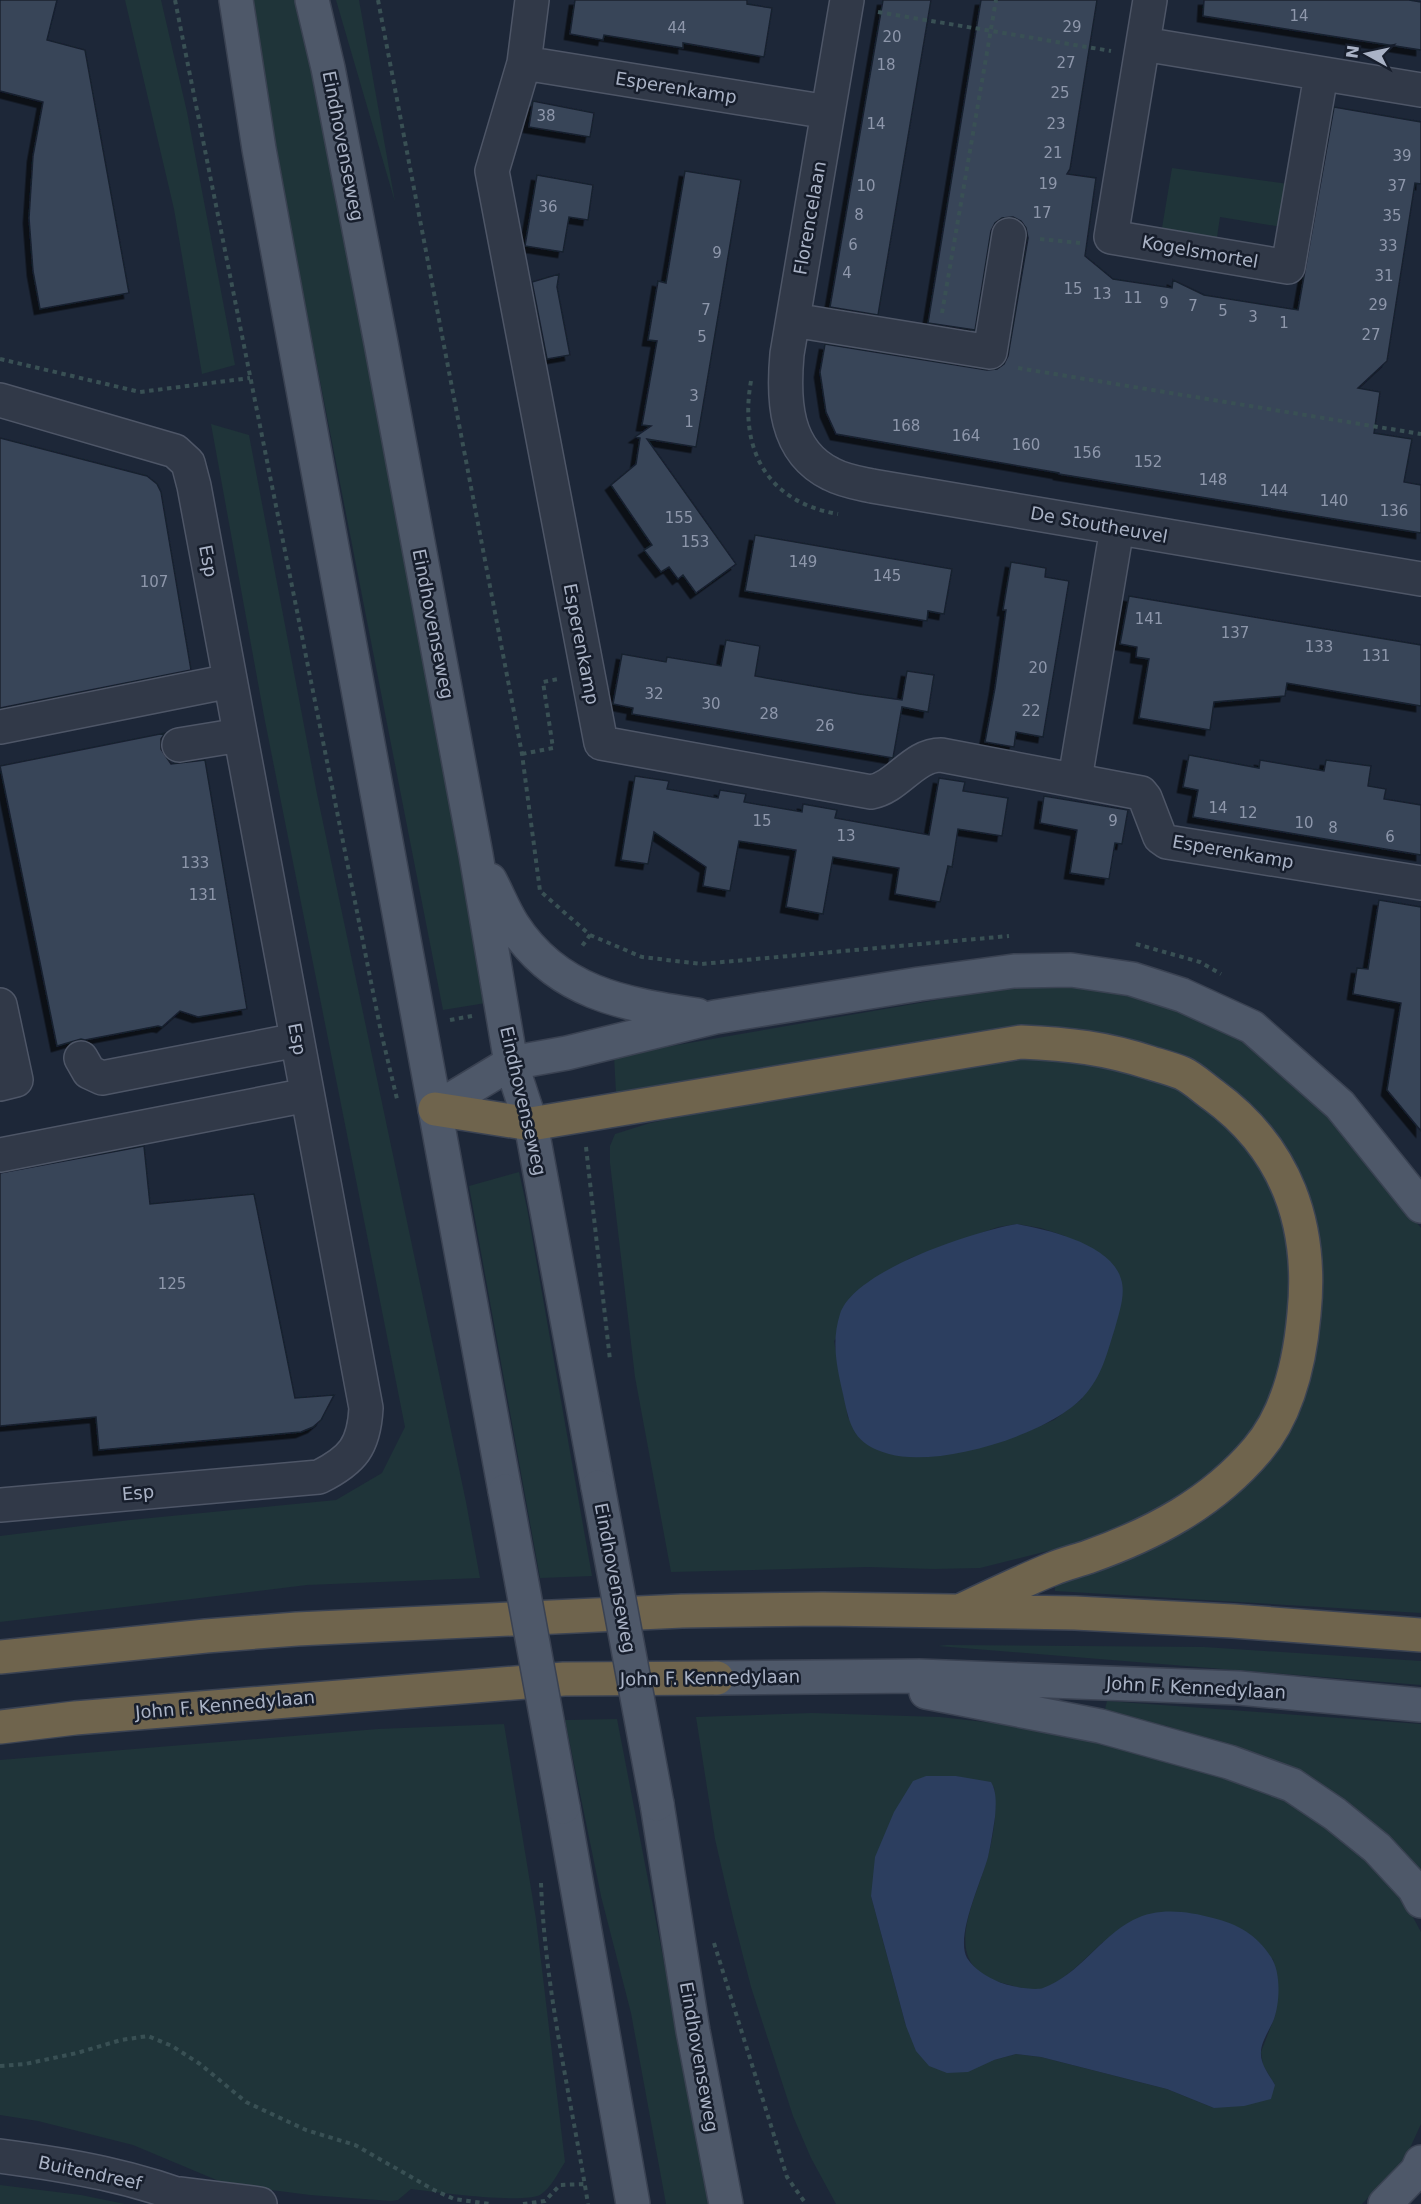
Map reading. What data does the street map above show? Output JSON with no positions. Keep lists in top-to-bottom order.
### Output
{
  "streets": {
    "highway": ["John F. Kennedylaan"],
    "main road": ["Eindhovenseweg"],
    "street": [
      "Esperenkamp",
      "Florencelaan",
      "Kogelsmortel",
      "De Stoutheuvel",
      "Esp",
      "Buitendreef"
    ]
  },
  "crossings": [
    ["Esperenkamp", "Florencelaan"],
    ["Florencelaan", "De Stoutheuvel"]
  ],
  "house_numbers": [
    "14",
    "29",
    "44",
    "20",
    "27",
    "18",
    "25",
    "38",
    "14",
    "23",
    "21",
    "39",
    "19",
    "10",
    "37",
    "36",
    "17",
    "8",
    "35",
    "6",
    "33",
    "9",
    "4",
    "31",
    "15",
    "13",
    "11",
    "9",
    "29",
    "7",
    "7",
    "5",
    "3",
    "1",
    "27",
    "5",
    "3",
    "1",
    "168",
    "164",
    "160",
    "156",
    "152",
    "148",
    "144",
    "140",
    "136",
    "155",
    "153",
    "149",
    "145",
    "107",
    "141",
    "137",
    "133",
    "131",
    "20",
    "32",
    "30",
    "22",
    "28",
    "26",
    "14",
    "12",
    "15",
    "9",
    "10",
    "8",
    "13",
    "6",
    "133",
    "131",
    "125"
  ],
  "north": "left"
}
